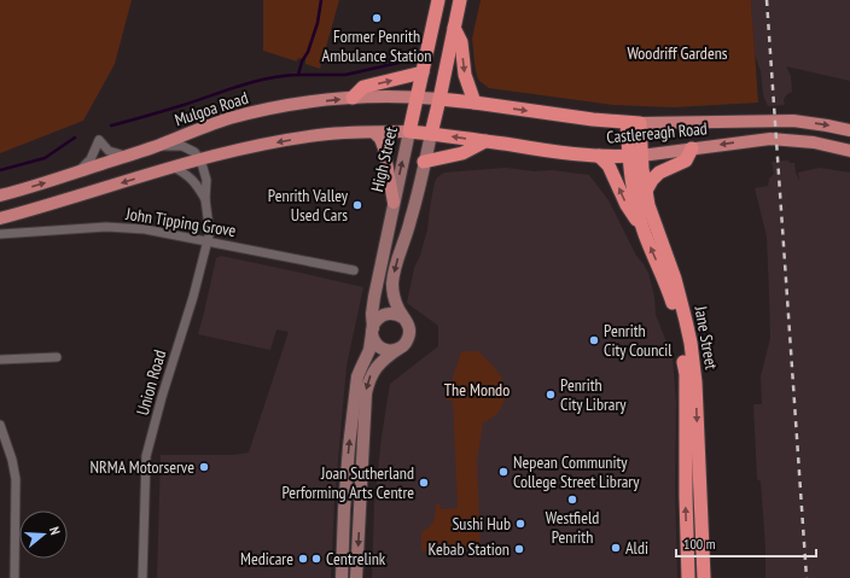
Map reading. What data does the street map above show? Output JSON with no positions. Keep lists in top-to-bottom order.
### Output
{
  "streets": {
    "highway": ["Castlereagh Road", "High Street", "Jane Street"],
    "main road": ["Mulgoa Road"],
    "street": ["John Tipping Grove", "Union Road"]
  },
  "crossings": [
    ["Mulgoa Road", "Castlereagh Road"],
    ["Mulgoa Road", "High Street"],
    ["Castlereagh Road", "High Street"],
    ["Castlereagh Road", "Jane Street"],
    ["John Tipping Grove", "Union Road"]
  ],
  "one_way": ["High Street"],
  "parks": ["Woodriff Gardens", "The Mondo"],
  "places": [
    "Former Penrith Ambulance Station",
    "Penrith Valley Used Cars",
    "Penrith City Council",
    "Penrith City Library",
    "NRMA Motorserve",
    "Nepean Community College Street Library",
    "Joan Sutherland Performing Arts Centre",
    "Westfield Penrith",
    "Sushi Hub",
    "Aldi",
    "Kebab Station",
    "Medicare",
    "Centrelink"
  ],
  "scale_bar": "100 m",
  "north": "right"
}
